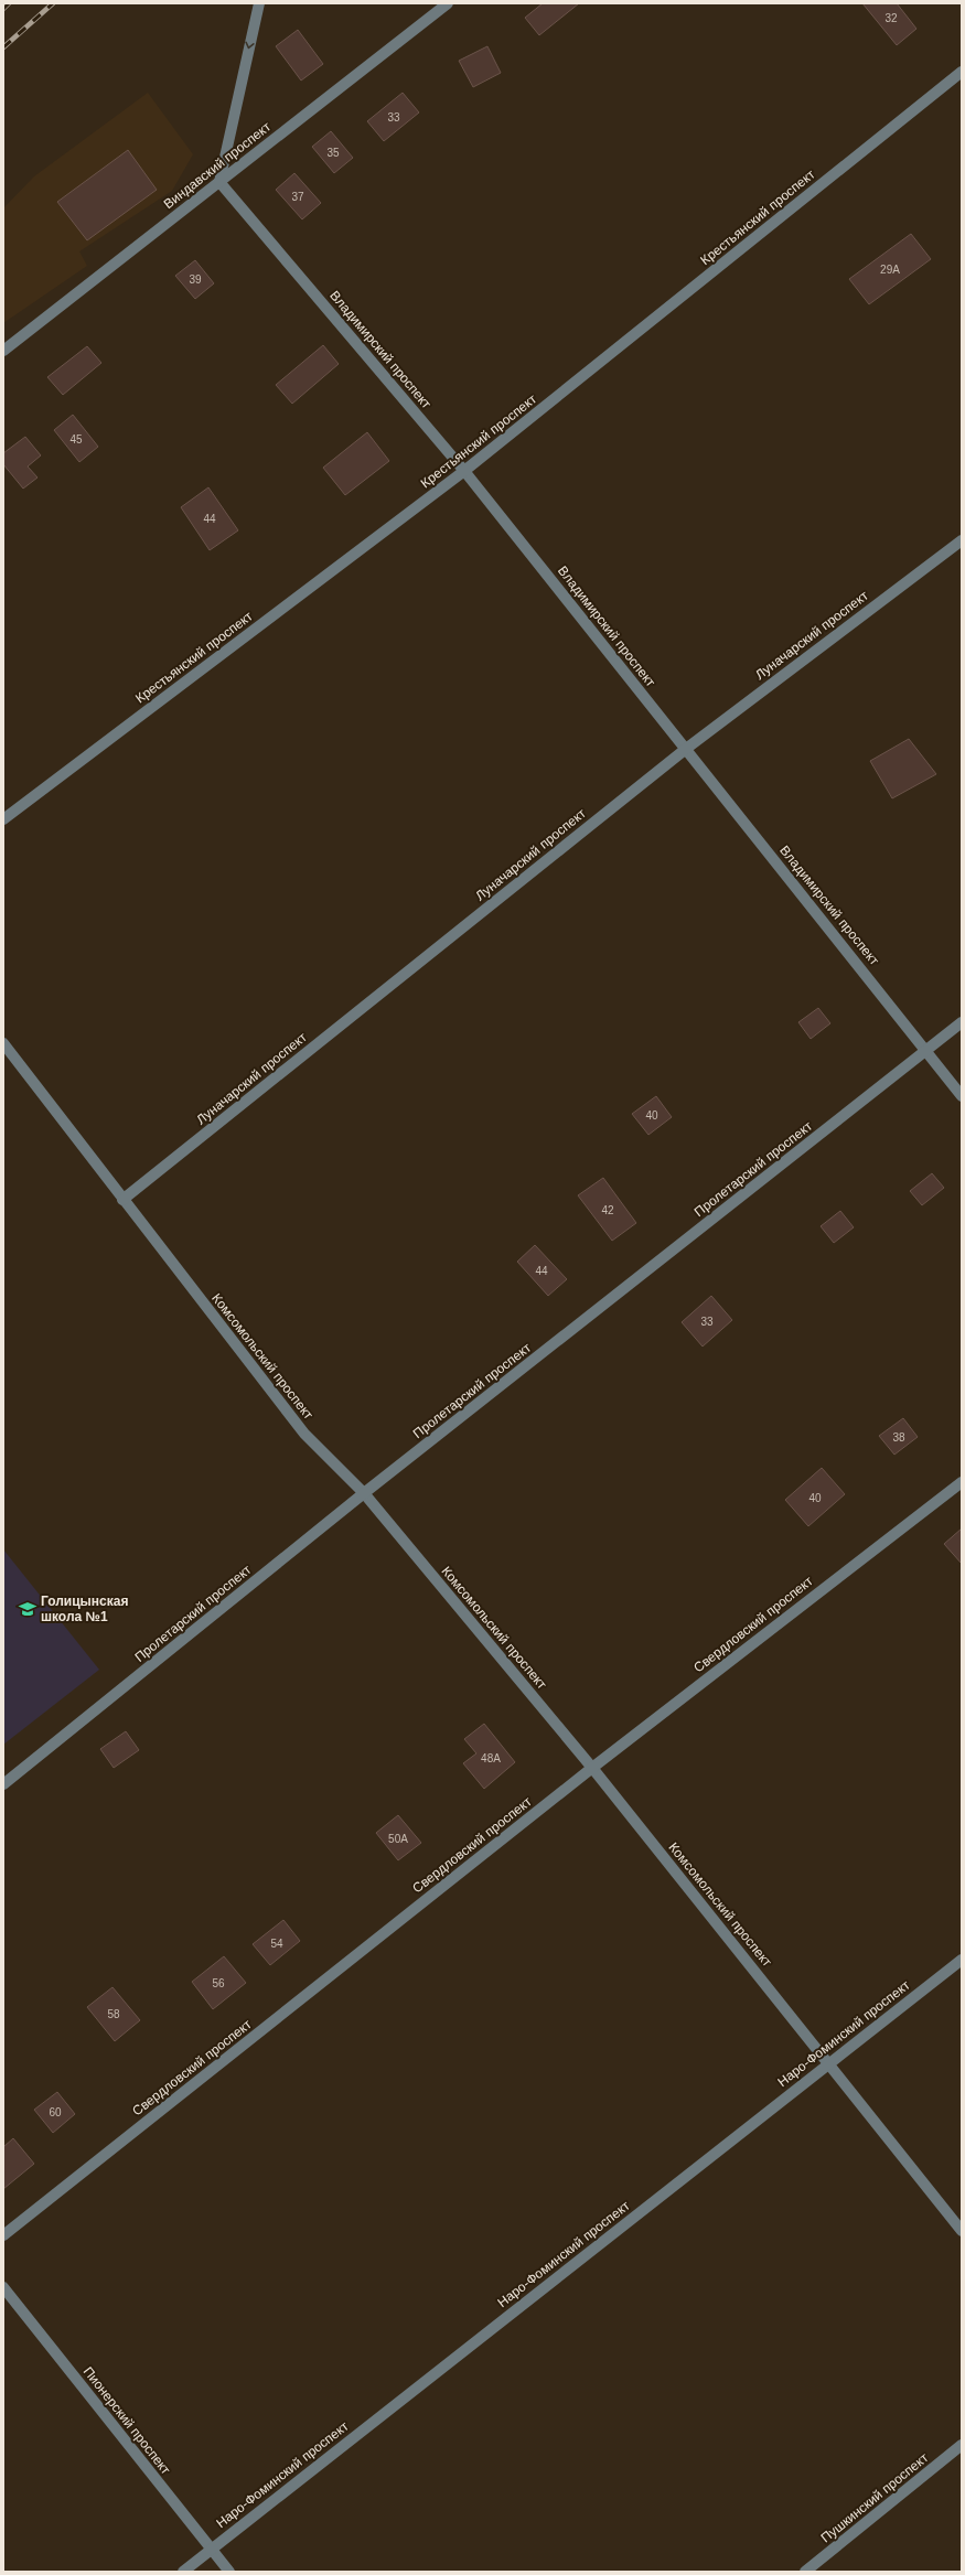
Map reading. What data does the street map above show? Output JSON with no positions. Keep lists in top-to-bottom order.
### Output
{
  "streets": {
    "street": [
      "Виндавский проспект",
      "Крестьянский проспект",
      "Владимирский проспект",
      "Луначарский проспект",
      "Пролетарский проспект",
      "Комсомольский проспект",
      "Свердловский проспект",
      "Наро-Фоминский проспект",
      "Пионерский проспект",
      "Пушкинский проспект"
    ]
  },
  "crossings": [
    ["Виндавский проспект", "Владимирский проспект"],
    ["Крестьянский проспект", "Владимирский проспект"],
    ["Владимирский проспект", "Луначарский проспект"],
    ["Владимирский проспект", "Пролетарский проспект"],
    ["Луначарский проспект", "Комсомольский проспект"],
    ["Пролетарский проспект", "Комсомольский проспект"],
    ["Комсомольский проспект", "Свердловский проспект"],
    ["Комсомольский проспект", "Наро-Фоминский проспект"],
    ["Наро-Фоминский проспект", "Пионерский проспект"]
  ],
  "places": {
    "school or university": ["Голицынская школа №1"]
  },
  "house_numbers": [
    "32",
    "33",
    "35",
    "37",
    "29А",
    "39",
    "45",
    "44",
    "40",
    "42",
    "44",
    "33",
    "38",
    "40",
    "48А",
    "50А",
    "54",
    "56",
    "58",
    "60"
  ]
}
